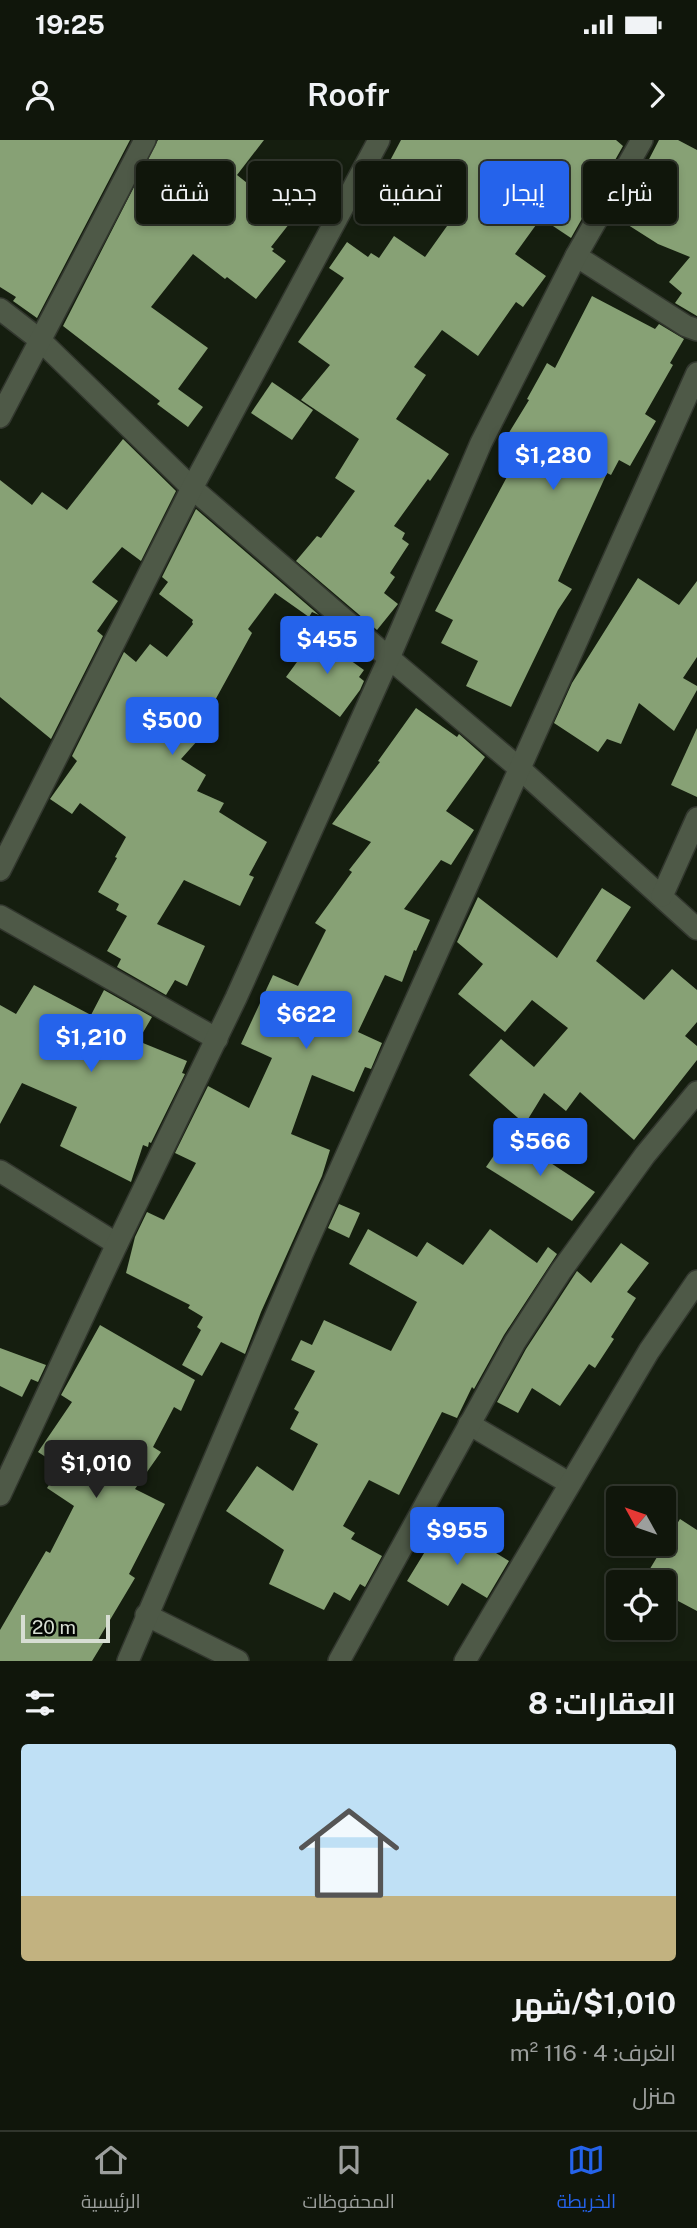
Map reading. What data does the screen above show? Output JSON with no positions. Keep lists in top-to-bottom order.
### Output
{
  "scale_bar": "20 m",
  "north": "top left",
  "page": {
    "status": "19:25",
    "header": "Roofr",
    "chip": [
      "شراء",
      "إيجار",
      "تصفية",
      "جديد",
      "شقة"
    ],
    "price": [
      "$1,280",
      "$455",
      "$500",
      "$622",
      "$1,210",
      "$566",
      "$1,010",
      "$955"
    ],
    "scale": "20 m",
    "heading": "العقارات: 8",
    "list": [
      {
        "name": "$1,010/شهر",
        "note": "الغرف: 4 · 116 m² · منزل"
      }
    ],
    "tabs": ["الخريطة", "المحفوظات", "الرئيسية"]
  }
}
